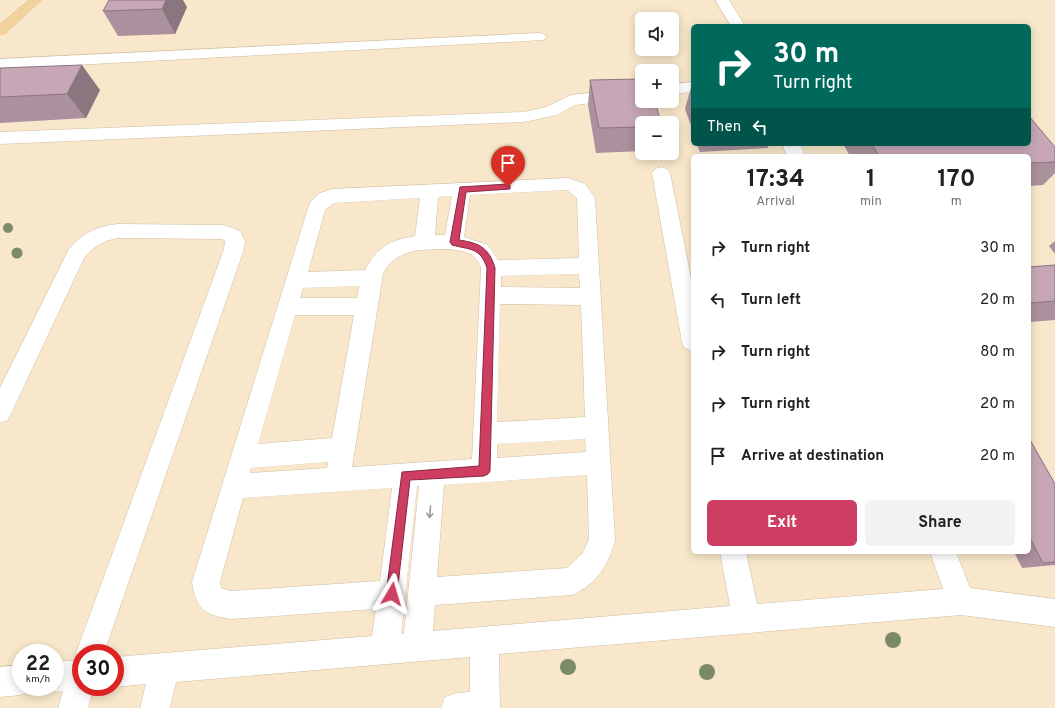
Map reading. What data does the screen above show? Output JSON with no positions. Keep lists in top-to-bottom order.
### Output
{
  "page": {
    "map_buttons": ["+", "−"],
    "turn": ["30 m", "Turn right"],
    "then": "Then",
    "eta": [
      "17:34",
      "Arrival",
      "1",
      "min",
      "170",
      "m"
    ],
    "list": [
      {
        "name": "Turn right",
        "value": "30 m"
      },
      {
        "name": "Turn left",
        "value": "20 m"
      },
      {
        "name": "Turn right",
        "value": "80 m"
      },
      {
        "name": "Turn right",
        "value": "20 m"
      },
      {
        "name": "Arrive at destination",
        "value": "20 m"
      }
    ],
    "buttons": ["Exit", "Share"],
    "speed": "22 km/h",
    "limit": "30"
  }
}
